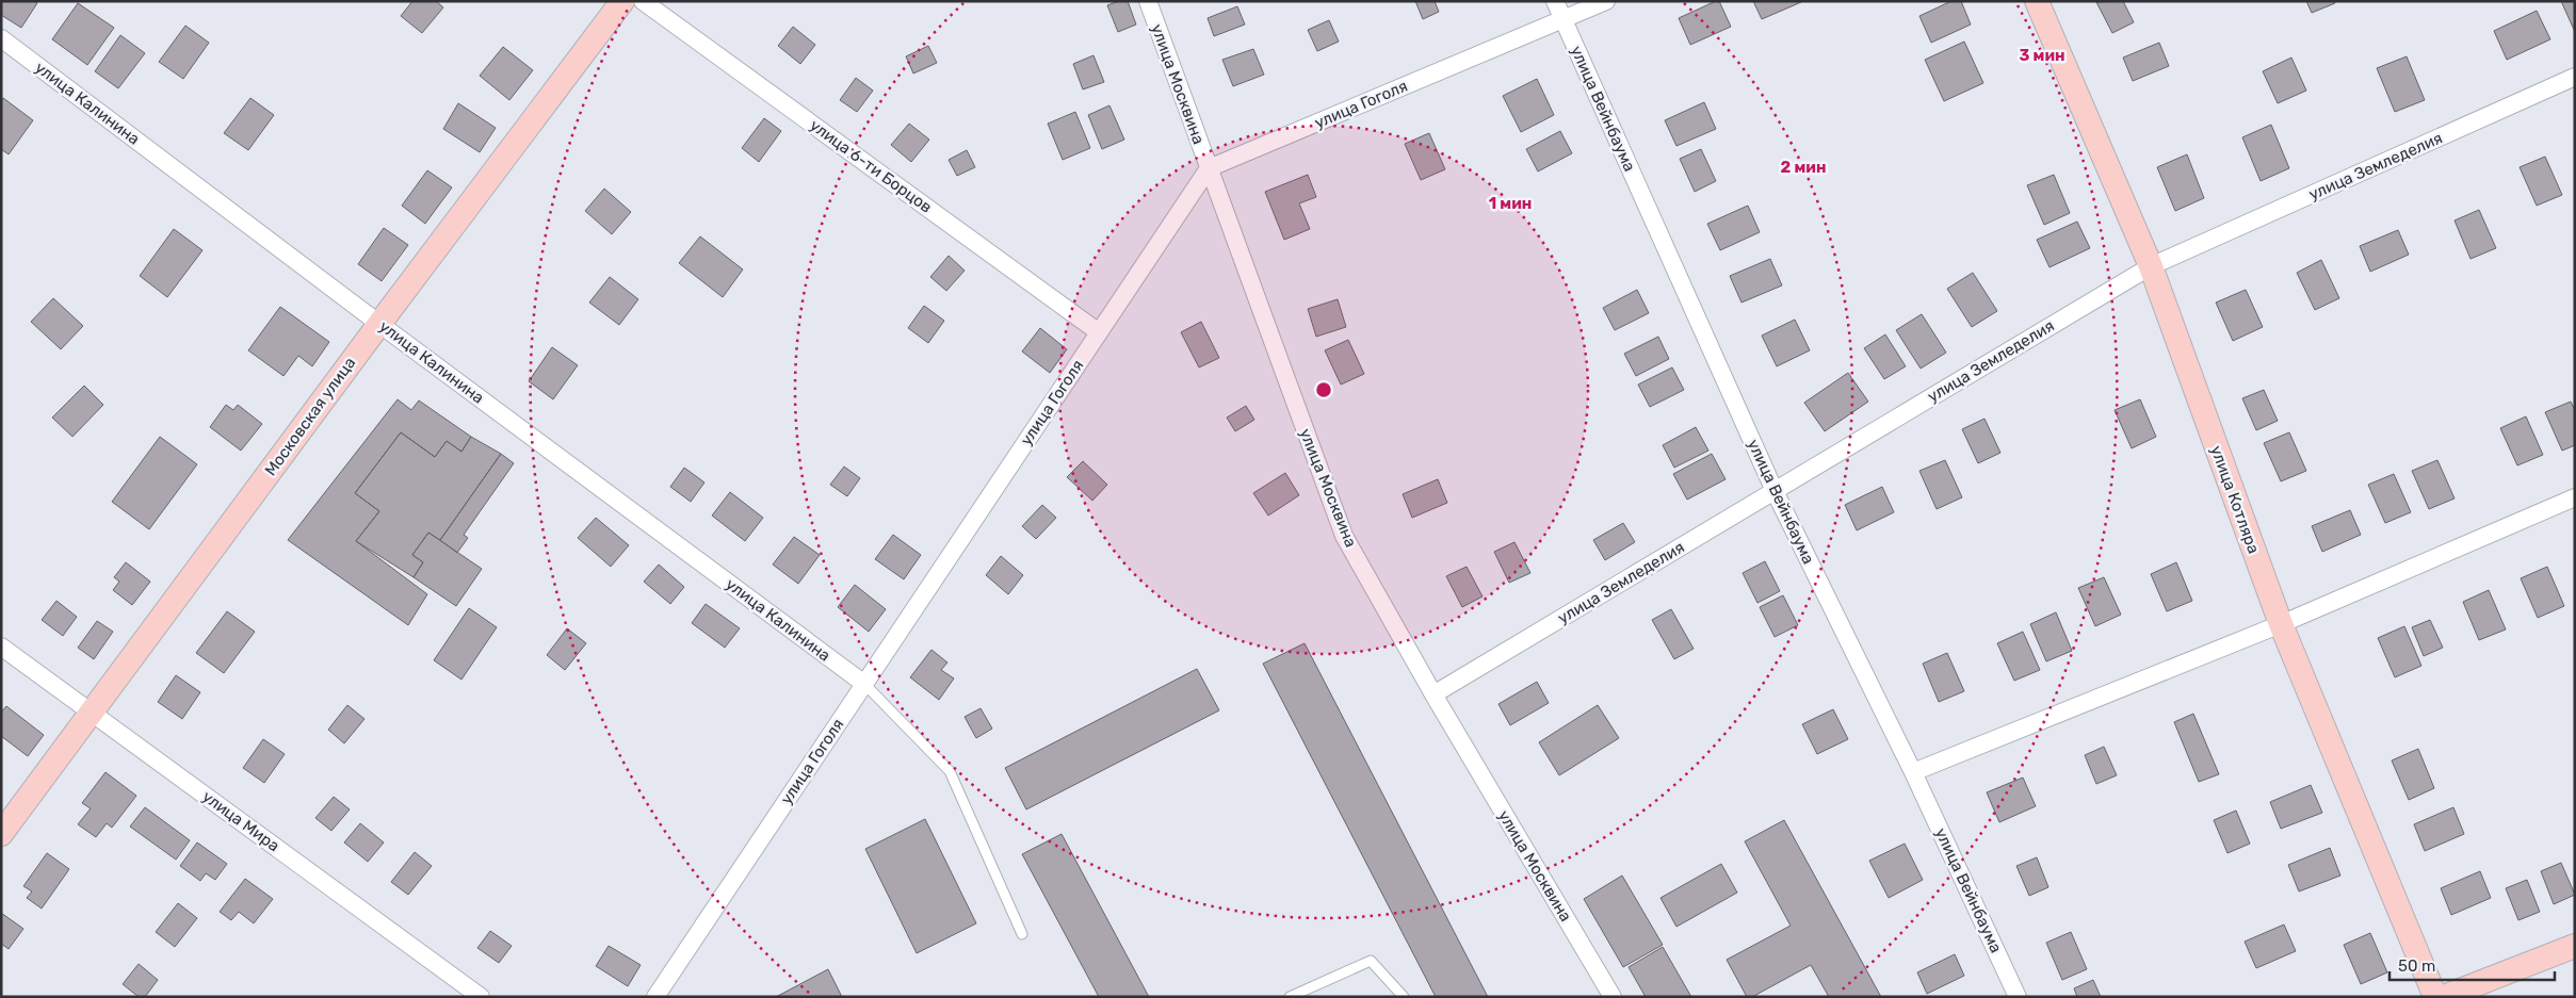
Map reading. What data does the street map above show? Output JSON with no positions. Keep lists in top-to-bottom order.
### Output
{
  "streets": {
    "street": [
      "улица Москвина",
      "улица Калинина",
      "улица Гоголя",
      "улица Вейнбаума",
      "улица 6-ти Борцов",
      "улица Земледелия",
      "Московская улица",
      "улица Котляра",
      "улица Мира"
    ]
  },
  "crossings": [
    ["улица Москвина", "улица Гоголя"],
    ["улица Москвина", "улица Земледелия"],
    ["улица Калинина", "улица Гоголя"],
    ["улица Калинина", "Московская улица"],
    ["улица Гоголя", "улица Вейнбаума"],
    ["улица Гоголя", "улица 6-ти Борцов"],
    ["улица Вейнбаума", "улица Земледелия"],
    ["улица Земледелия", "улица Котляра"],
    ["Московская улица", "улица Мира"]
  ],
  "scale_bar": "50 m",
  "rings": ["3 мин", "2 мин", "1 мин"]
}
